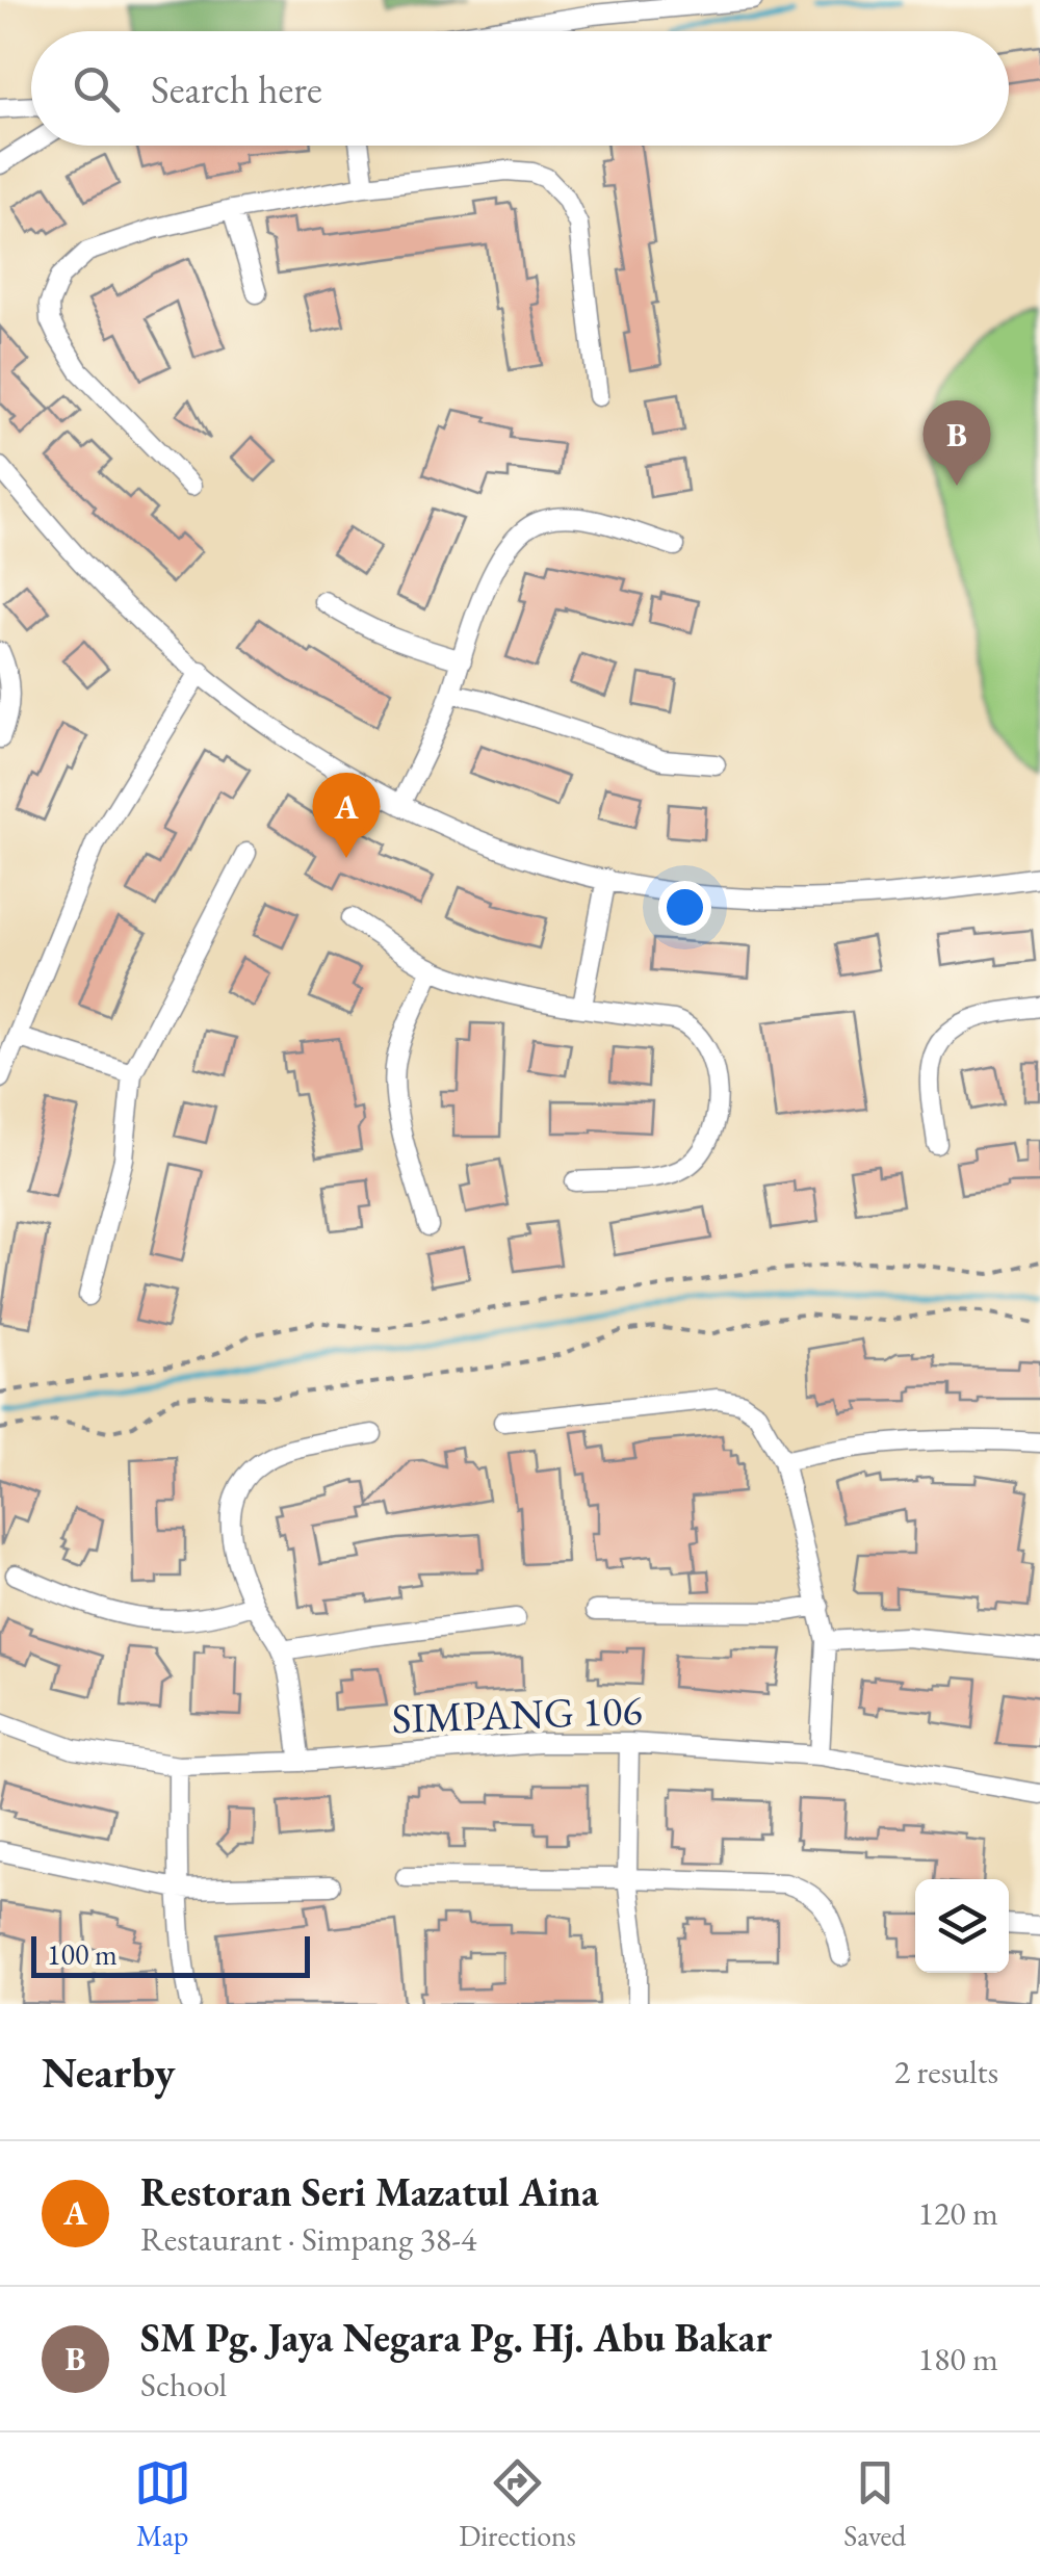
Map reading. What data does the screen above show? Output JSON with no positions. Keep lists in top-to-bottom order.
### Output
{
  "streets": {
    "street": ["SIMPANG 106"]
  },
  "scale_bar": "100 m",
  "page": {
    "search": "Search here",
    "pins": ["B", "A"],
    "scale": "100 m",
    "heading": ["Nearby", "2 results"],
    "list": [
      {
        "mark": "A",
        "name": "Restoran Seri Mazatul Aina",
        "note": "Restaurant · Simpang 38-4",
        "value": "120 m"
      },
      {
        "mark": "B",
        "name": "SM Pg. Jaya Negara Pg. Hj. Abu Bakar",
        "note": "School",
        "value": "180 m"
      }
    ],
    "nav": ["Map", "Directions", "Saved"]
  }
}
